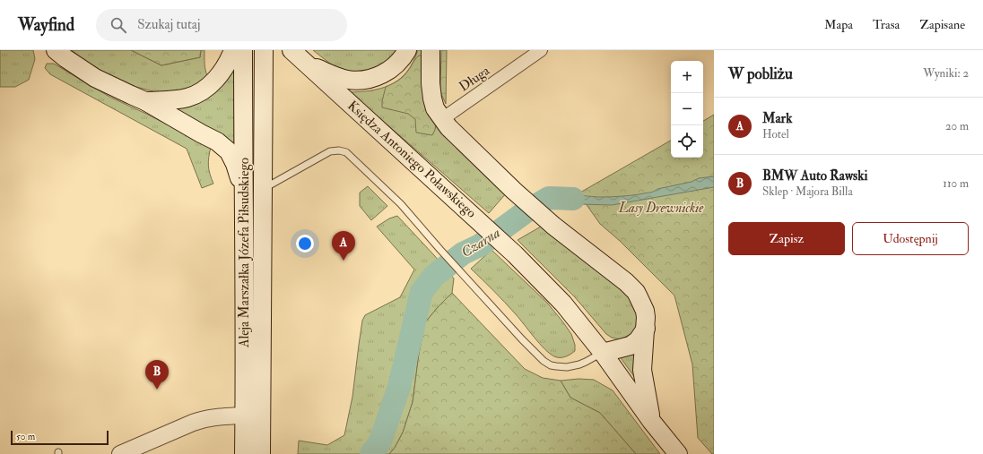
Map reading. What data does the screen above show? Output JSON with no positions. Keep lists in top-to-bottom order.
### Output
{
  "streets": {
    "main road": ["Księdza Antoniego Poławskiego", "Aleja Marszałka Józefa Piłsudskiego"],
    "street": ["Długa"]
  },
  "water": ["Czarna"],
  "parks": ["Lasy Drewnickie"],
  "scale_bar": "50 m",
  "page": {
    "header": "Wayfind",
    "search": "Szukaj tutaj",
    "nav": ["Mapa", "Trasa", "Zapisane"],
    "heading": ["W pobliżu", "Wyniki: 2"],
    "map_buttons": ["+", "−"],
    "list": [
      {
        "mark": "A",
        "name": "Mark",
        "note": "Hotel",
        "value": "20 m"
      },
      {
        "mark": "B",
        "name": "BMW Auto Rawski",
        "note": "Sklep · Majora Billa",
        "value": "110 m"
      }
    ],
    "buttons": ["Zapisz", "Udostępnij"],
    "pins": ["A", "B"],
    "scale": "50 m"
  }
}
